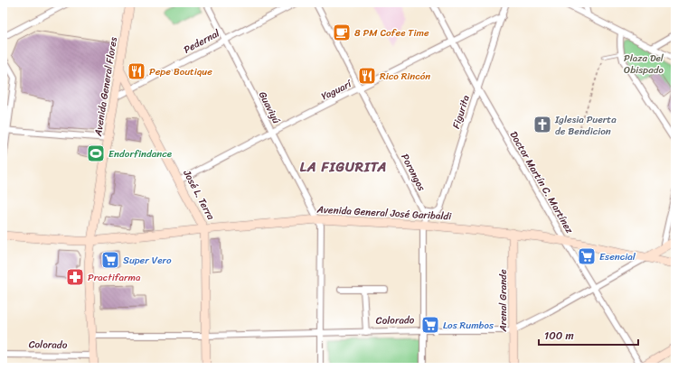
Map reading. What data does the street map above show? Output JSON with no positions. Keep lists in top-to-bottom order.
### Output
{
  "streets": {
    "street": [
      "Pedernal",
      "Avenida General Flores",
      "Yaguarí",
      "Guaviyú",
      "Figurita",
      "Porongos",
      "Doctor Martín C. Martínez",
      "José L. Terra",
      "Avenida General José Garibaldi",
      "Arenal Grande",
      "Colorado"
    ]
  },
  "crossings": [
    ["Pedernal", "Avenida General Flores"],
    ["Pedernal", "Guaviyú"],
    ["Pedernal", "José L. Terra"],
    ["Avenida General Flores", "José L. Terra"],
    ["Avenida General Flores", "Avenida General José Garibaldi"],
    ["Avenida General Flores", "Colorado"],
    ["Yaguarí", "Guaviyú"],
    ["Yaguarí", "Figurita"],
    ["Yaguarí", "Porongos"],
    ["Yaguarí", "Doctor Martín C. Martínez"],
    ["Yaguarí", "José L. Terra"],
    ["Guaviyú", "Avenida General José Garibaldi"],
    ["Guaviyú", "Colorado"],
    ["Figurita", "Porongos"],
    ["Figurita", "Doctor Martín C. Martínez"],
    ["Porongos", "Avenida General José Garibaldi"],
    ["Porongos", "Colorado"],
    ["Doctor Martín C. Martínez", "Avenida General José Garibaldi"],
    ["Doctor Martín C. Martínez", "Colorado"],
    ["José L. Terra", "Avenida General José Garibaldi"],
    ["José L. Terra", "Colorado"],
    ["Avenida General José Garibaldi", "Arenal Grande"],
    ["Avenida General José Garibaldi", "Colorado"],
    ["Arenal Grande", "Colorado"]
  ],
  "districts": ["LA FIGURITA"],
  "parks": ["Plaza Del Obispado"],
  "places": {
    "cafe": ["8 PM Cofee Time"],
    "restaurant": ["Pepe Boutique", "Rico Rincón"],
    "church": ["Iglesia Puerta de Bendicion"],
    "sports": ["Endorfindance"],
    "supermarket": ["Esencial", "Super Vero", "Los Rumbos"],
    "pharmacy": ["Practifarma"]
  },
  "scale_bar": "100 m"
}
